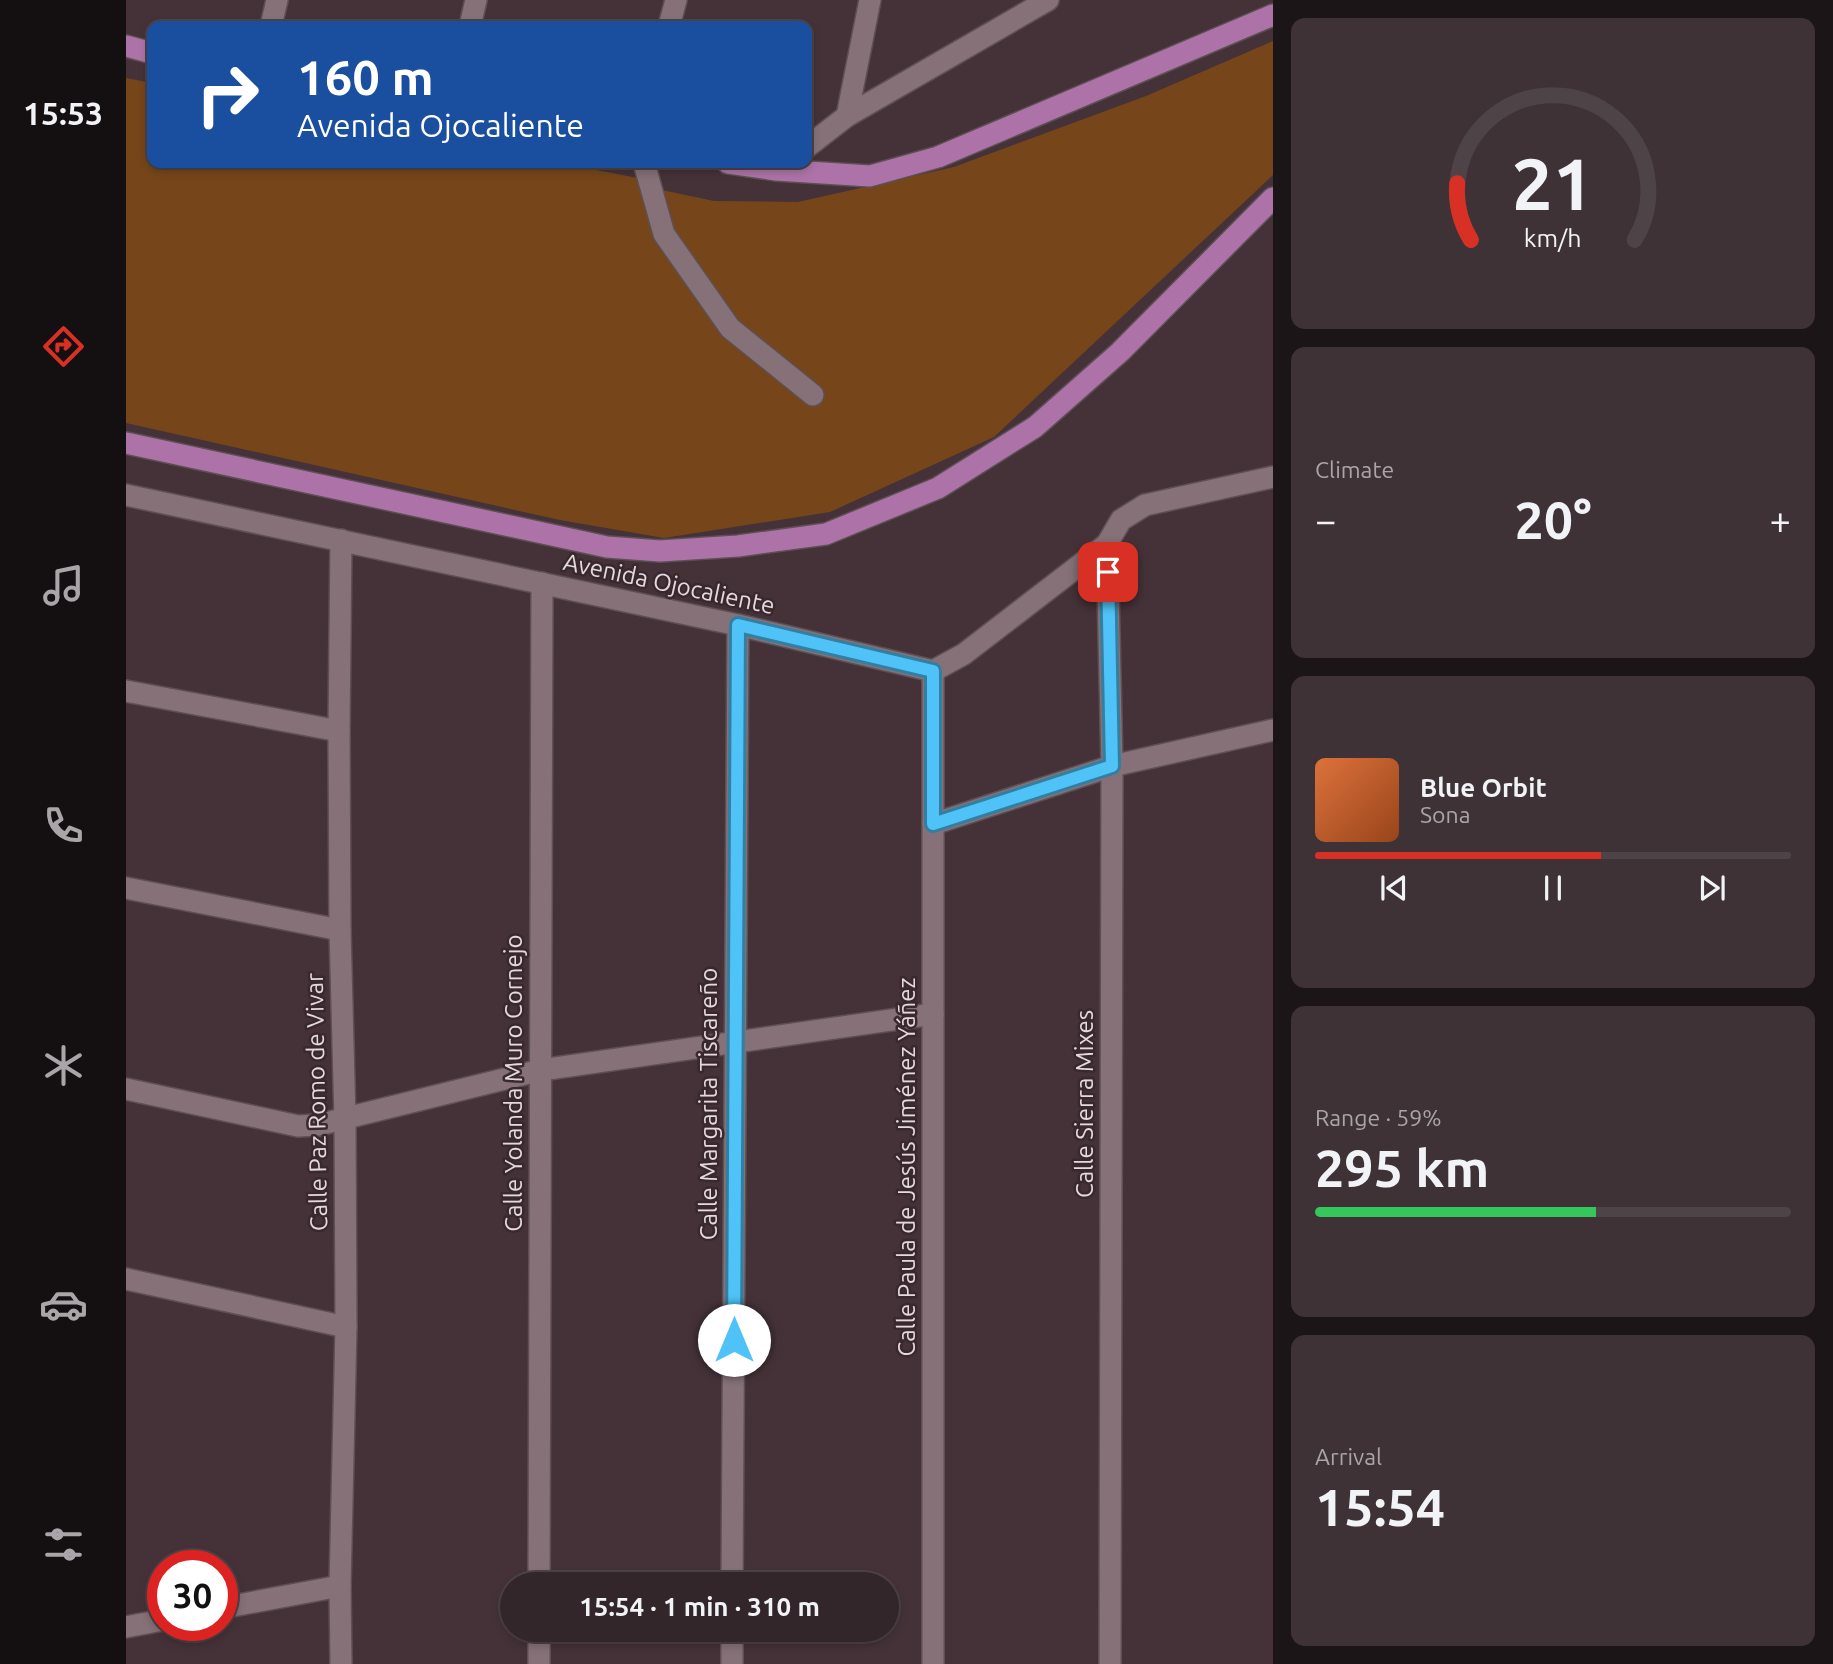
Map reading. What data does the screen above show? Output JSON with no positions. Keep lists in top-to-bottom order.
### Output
{
  "streets": {
    "main road": ["Avenida Ojocaliente"],
    "street": [
      "Calle Yolanda Muro Cornejo",
      "Calle Paz Romo de Vivar",
      "Calle Margarita Tiscareño",
      "Calle Sierra Mixes",
      "Calle Paula de Jesús Jiménez Yáñez"
    ]
  },
  "crossings": [
    ["Avenida Ojocaliente", "Calle Yolanda Muro Cornejo"],
    ["Avenida Ojocaliente", "Calle Paz Romo de Vivar"],
    ["Avenida Ojocaliente", "Calle Margarita Tiscareño"],
    ["Avenida Ojocaliente", "Calle Paula de Jesús Jiménez Yáñez"]
  ],
  "page": {
    "tabs": "15:53",
    "turn": ["160 m", "Avenida Ojocaliente"],
    "tile": [
      "Climate",
      ["Range · 59%", "295 km"],
      ["Arrival", "15:54"]
    ],
    "heat": ["−", "20°", "+"],
    "song": ["Blue Orbit", "Sona"],
    "limit": "30",
    "trip": "15:54 · 1 min · 310 m",
    "gauge": ["21", "km/h"]
  }
}
